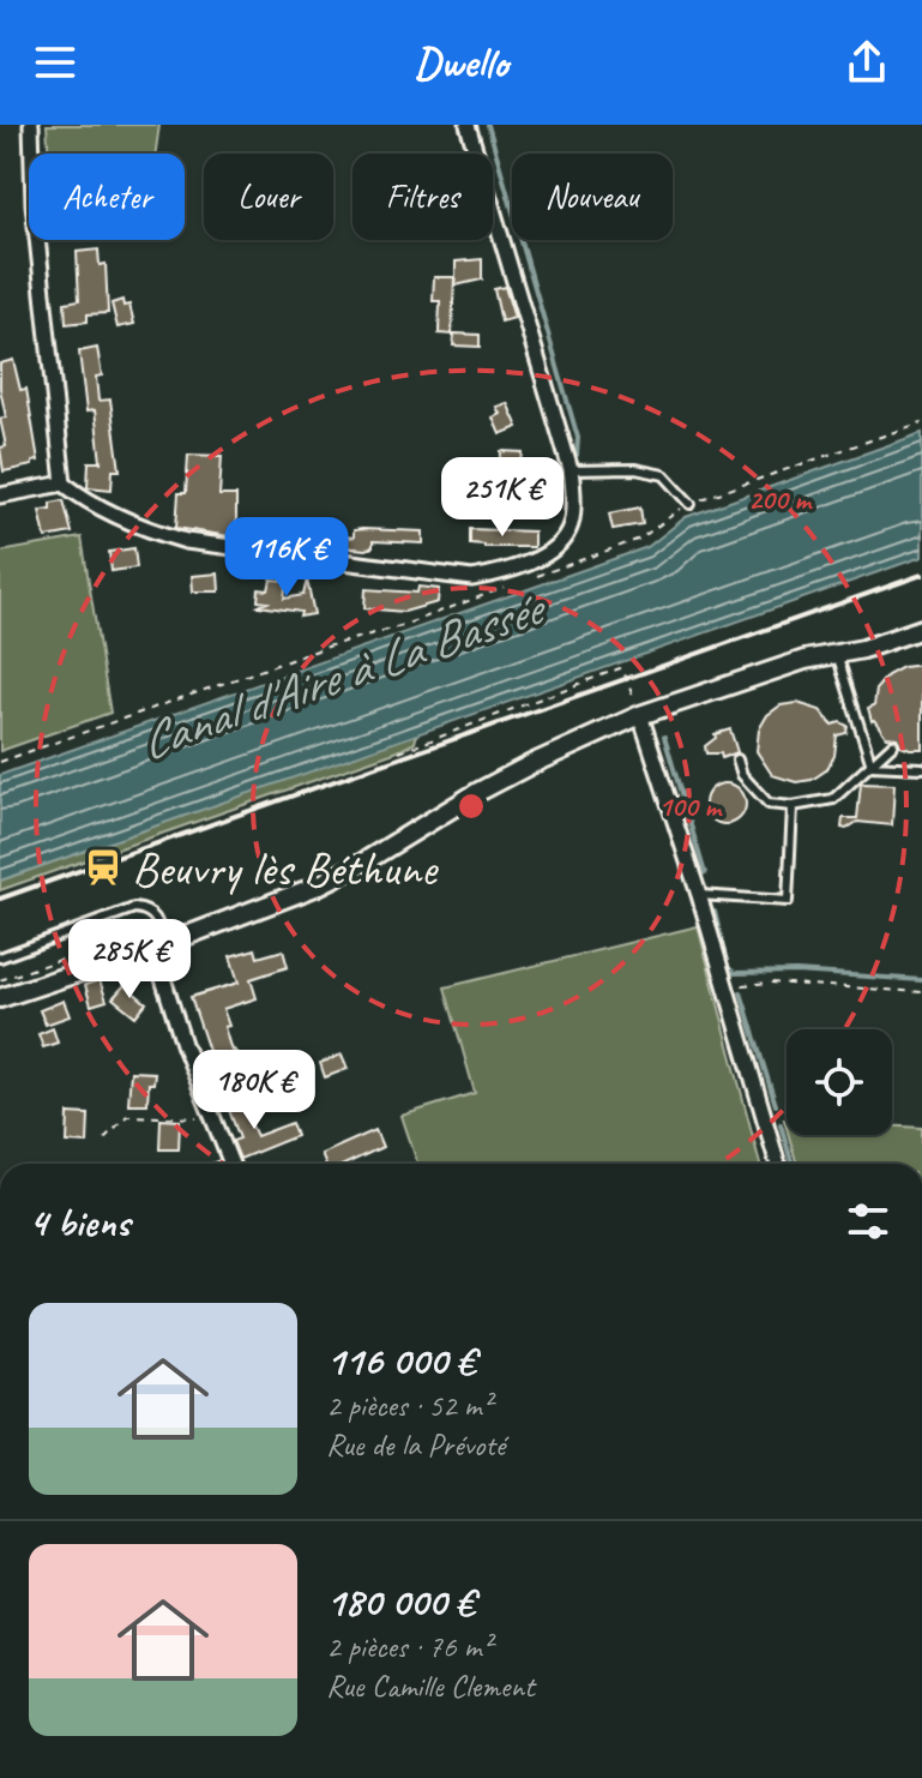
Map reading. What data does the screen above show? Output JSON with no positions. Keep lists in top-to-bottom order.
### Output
{
  "water": ["Canal d'Aire à La Bassée"],
  "places": {
    "station": ["Beuvry lès Béthune"]
  },
  "page": {
    "header": "Dwello",
    "chip": [
      "Acheter",
      "Louer",
      "Filtres",
      "Nouveau"
    ],
    "price": [
      "251K €",
      "116K €",
      "285K €",
      "180K €"
    ],
    "heading": "4 biens",
    "list": [
      {
        "name": "116 000 €",
        "note": "2 pièces · 52 m² · Rue de la Prévoté"
      },
      {
        "name": "180 000 €",
        "note": "2 pièces · 76 m² · Rue Camille Clement"
      }
    ]
  },
  "rings": ["200 m", "100 m"]
}
